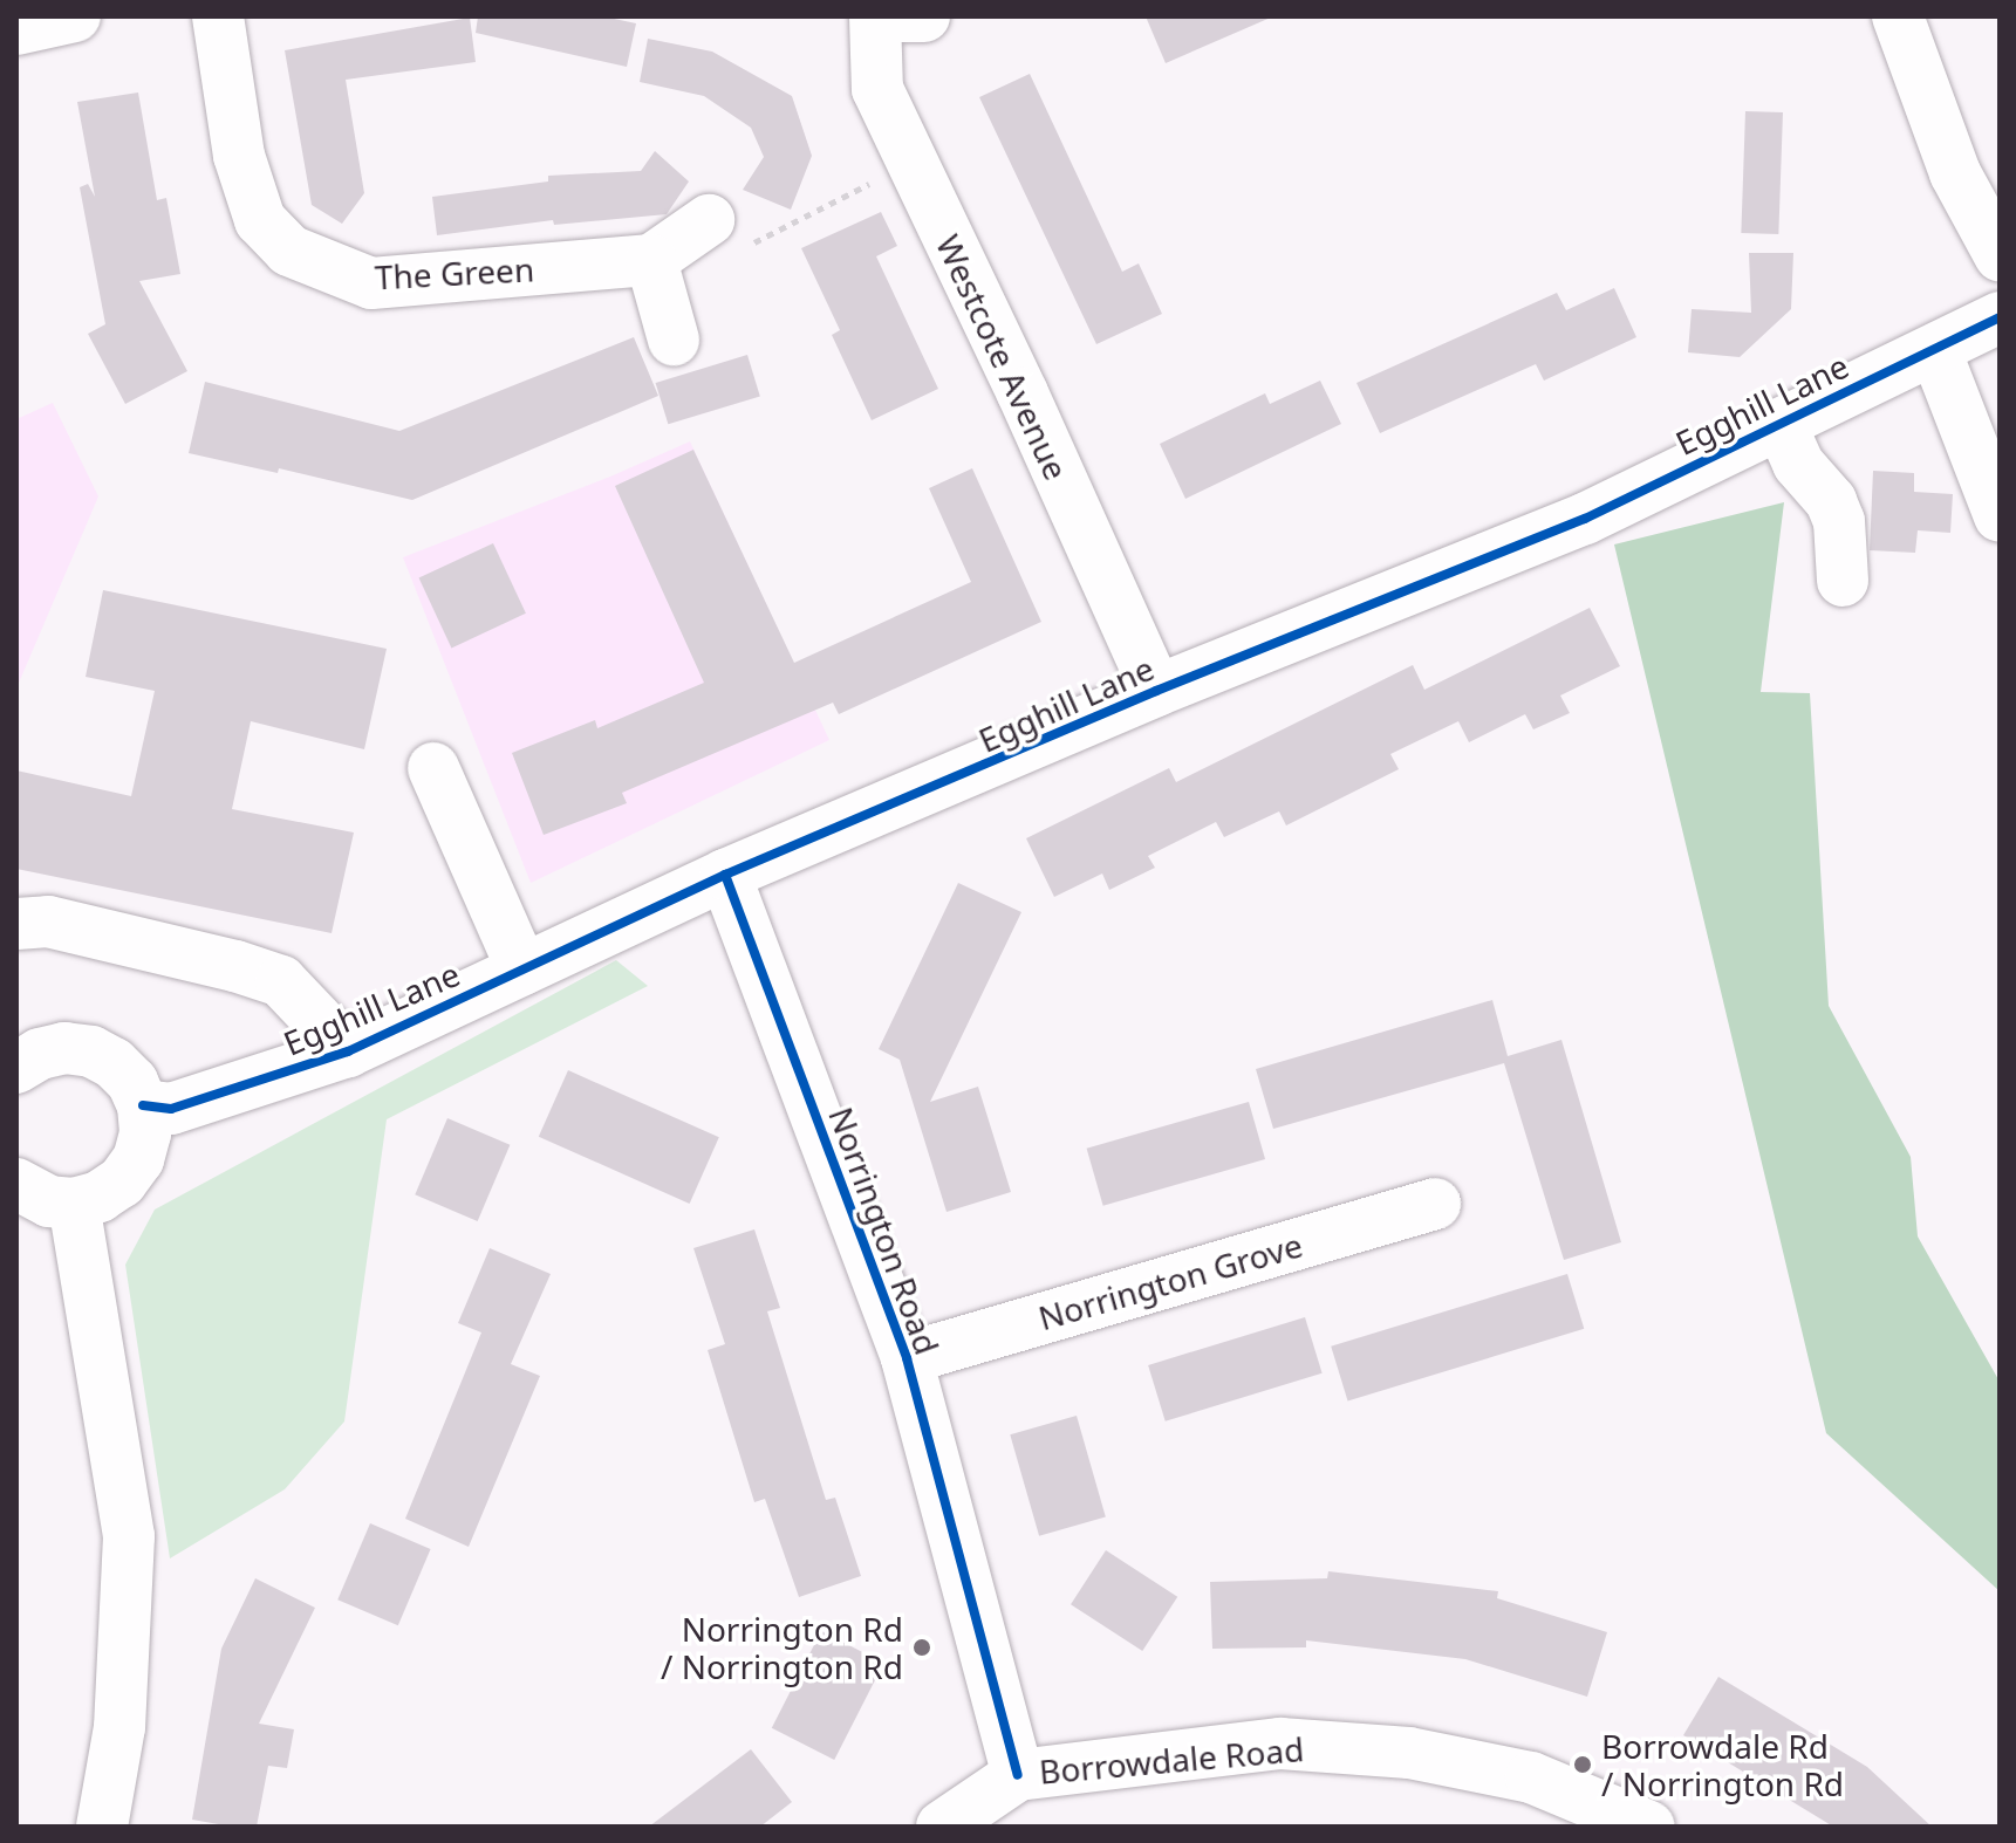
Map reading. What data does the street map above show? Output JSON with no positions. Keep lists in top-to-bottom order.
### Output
{
  "streets": {
    "street": [
      "The Green",
      "Westcote Avenue",
      "Egghill Lane",
      "Norrington Road",
      "Norrington Grove",
      "Borrowdale Road"
    ]
  },
  "crossings": [
    ["Westcote Avenue", "Egghill Lane"],
    ["Egghill Lane", "Norrington Road"],
    ["Norrington Road", "Norrington Grove"],
    ["Norrington Road", "Borrowdale Road"]
  ],
  "places": ["Norrington Rd / Norrington Rd", "Borrowdale Rd / Norrington Rd"]
}
